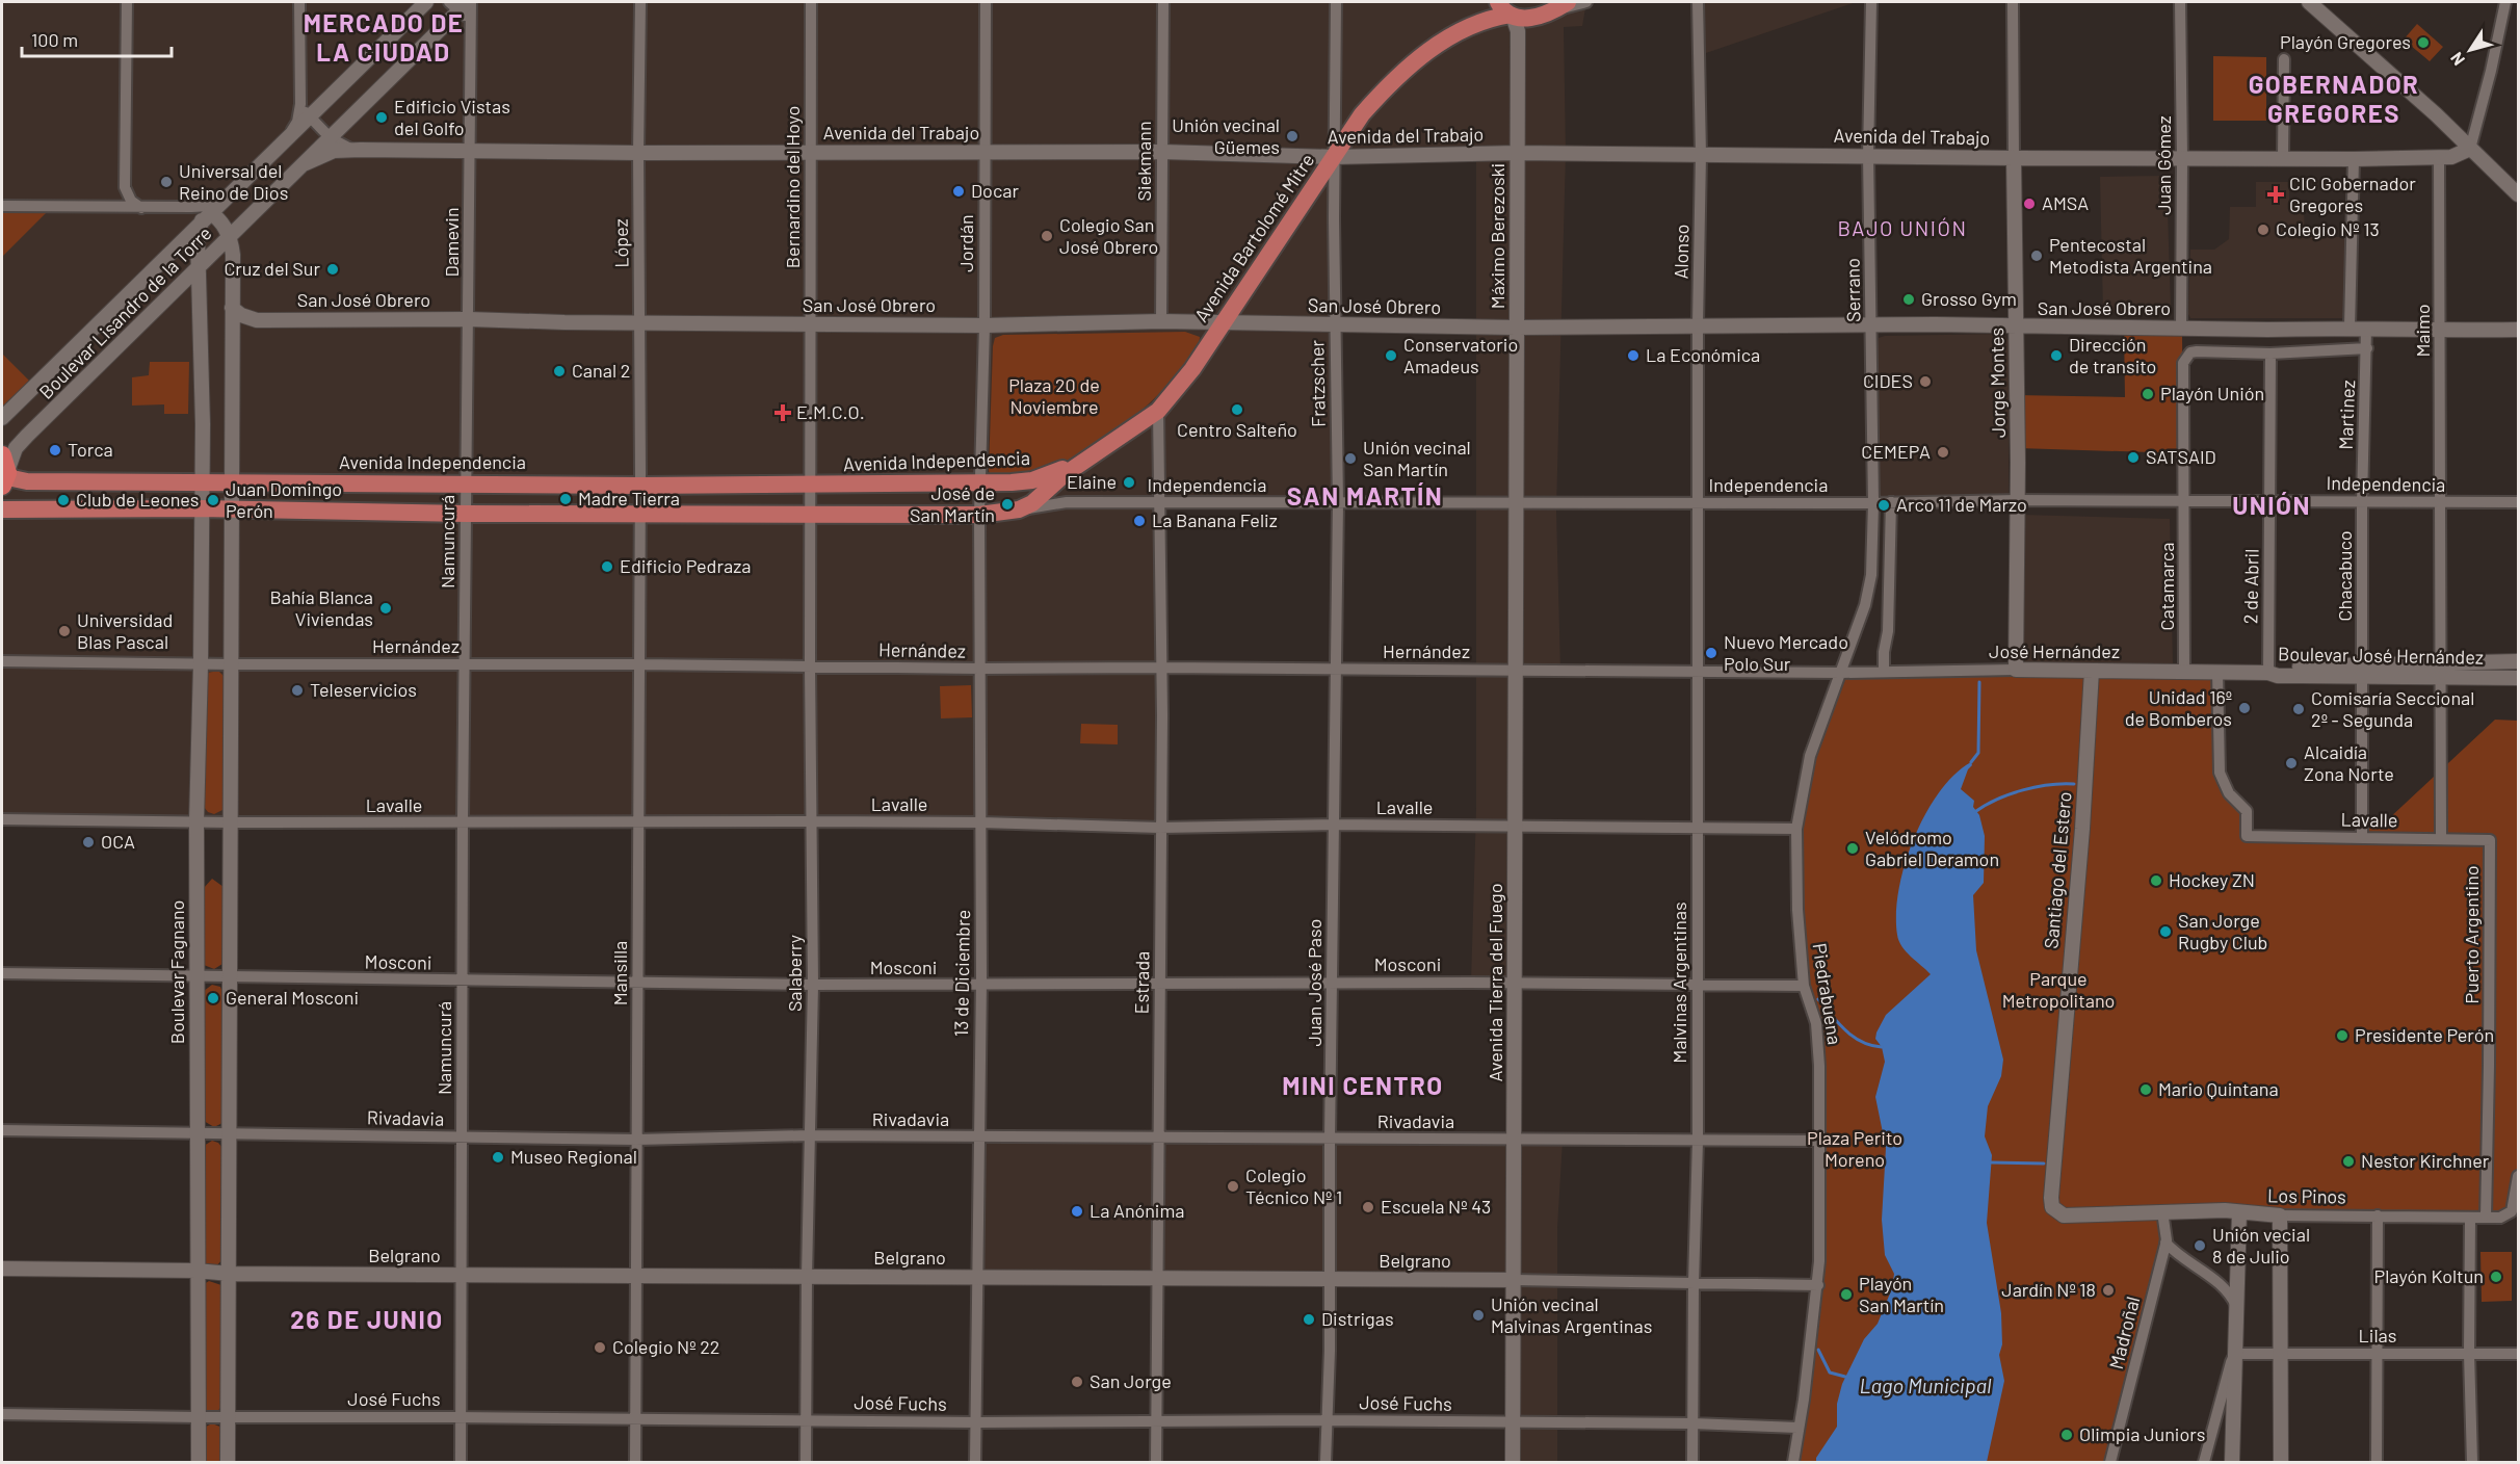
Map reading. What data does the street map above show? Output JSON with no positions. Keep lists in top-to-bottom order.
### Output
{
  "streets": {
    "main road": ["Avenida Bartolomé Mitre", "Avenida Independencia"],
    "street": [
      "Avenida del Trabajo",
      "Siekmann",
      "Juan Gómez",
      "Bernardino del Hoyo",
      "Máximo Berezoski",
      "Damevin",
      "López",
      "Jordán",
      "Alonso",
      "Serrano",
      "San José Obrero",
      "Boulevar Lisandro de la Torre",
      "Maimo",
      "Jorge Montes",
      "Fratzscher",
      "Martinez",
      "Independencia",
      "Namuncurá",
      "Chacabuco",
      "Catamarca",
      "2 de Abril",
      "Hernández",
      "José Hernández",
      "Boulevar José Hernández",
      "Lavalle",
      "Santiago del Estero",
      "Puerto Argentino",
      "Mosconi",
      "Boulevar Fagnano",
      "Mansilla",
      "Salaberry",
      "13 de Diciembre",
      "Estrada",
      "Juan José Paso",
      "Avenida Tierra del Fuego",
      "Malvinas Argentinas",
      "Piedrabuena",
      "Rivadavia",
      "Los Pinos",
      "Belgrano",
      "Madroñal",
      "Lilas",
      "José Fuchs"
    ]
  },
  "crossings": [
    ["Avenida del Trabajo", "Siekmann"],
    ["Avenida del Trabajo", "Juan Gómez"],
    ["Avenida del Trabajo", "Bernardino del Hoyo"],
    ["Avenida del Trabajo", "Máximo Berezoski"],
    ["Avenida del Trabajo", "Avenida Bartolomé Mitre"],
    ["Avenida del Trabajo", "Damevin"],
    ["Avenida del Trabajo", "López"],
    ["Avenida del Trabajo", "Jordán"],
    ["Avenida del Trabajo", "Alonso"],
    ["Avenida del Trabajo", "Serrano"],
    ["Avenida del Trabajo", "Boulevar Lisandro de la Torre"],
    ["Avenida del Trabajo", "Maimo"],
    ["Avenida del Trabajo", "Jorge Montes"],
    ["Avenida del Trabajo", "Fratzscher"],
    ["Siekmann", "San José Obrero"],
    ["Juan Gómez", "San José Obrero"],
    ["Bernardino del Hoyo", "San José Obrero"],
    ["Bernardino del Hoyo", "Avenida Independencia"],
    ["Bernardino del Hoyo", "Salaberry"],
    ["Máximo Berezoski", "Avenida Bartolomé Mitre"],
    ["Máximo Berezoski", "San José Obrero"],
    ["Máximo Berezoski", "Independencia"],
    ["Máximo Berezoski", "Avenida Tierra del Fuego"],
    ["Avenida Bartolomé Mitre", "San José Obrero"],
    ["Avenida Bartolomé Mitre", "Fratzscher"],
    ["Avenida Bartolomé Mitre", "Avenida Independencia"],
    ["Damevin", "San José Obrero"],
    ["Damevin", "Boulevar Lisandro de la Torre"],
    ["Damevin", "Avenida Independencia"],
    ["Damevin", "Namuncurá"],
    ["López", "San José Obrero"],
    ["López", "Avenida Independencia"],
    ["López", "Mansilla"],
    ["Jordán", "San José Obrero"],
    ["Jordán", "Avenida Independencia"],
    ["Jordán", "13 de Diciembre"],
    ["Alonso", "San José Obrero"],
    ["Alonso", "Independencia"],
    ["Alonso", "Malvinas Argentinas"],
    ["Serrano", "San José Obrero"],
    ["Serrano", "Independencia"],
    ["Serrano", "Piedrabuena"],
    ["San José Obrero", "Maimo"],
    ["San José Obrero", "Jorge Montes"],
    ["San José Obrero", "Fratzscher"],
    ["San José Obrero", "Martinez"],
    ["Boulevar Lisandro de la Torre", "Avenida Independencia"],
    ["Boulevar Lisandro de la Torre", "Boulevar Fagnano"],
    ["Maimo", "Independencia"],
    ["Jorge Montes", "Independencia"],
    ["Fratzscher", "Independencia"],
    ["Fratzscher", "Juan José Paso"],
    ["Martinez", "Independencia"],
    ["Martinez", "Chacabuco"],
    ["Avenida Independencia", "Independencia"],
    ["Avenida Independencia", "Namuncurá"],
    ["Avenida Independencia", "Boulevar Fagnano"],
    ["Avenida Independencia", "Mansilla"],
    ["Avenida Independencia", "Salaberry"],
    ["Avenida Independencia", "13 de Diciembre"],
    ["Independencia", "Chacabuco"],
    ["Independencia", "Catamarca"],
    ["Independencia", "2 de Abril"],
    ["Independencia", "Estrada"],
    ["Independencia", "Juan José Paso"],
    ["Independencia", "Avenida Tierra del Fuego"],
    ["Independencia", "Malvinas Argentinas"],
    ["Independencia", "Piedrabuena"],
    ["Namuncurá", "Hernández"],
    ["Namuncurá", "Lavalle"],
    ["Namuncurá", "Mosconi"],
    ["Namuncurá", "Rivadavia"],
    ["Namuncurá", "Belgrano"],
    ["Namuncurá", "José Fuchs"],
    ["Chacabuco", "Boulevar José Hernández"],
    ["Chacabuco", "Lavalle"],
    ["Catamarca", "José Hernández"],
    ["2 de Abril", "José Hernández"],
    ["2 de Abril", "Boulevar José Hernández"],
    ["Hernández", "José Hernández"],
    ["Hernández", "Boulevar Fagnano"],
    ["Hernández", "Mansilla"],
    ["Hernández", "Salaberry"],
    ["Hernández", "13 de Diciembre"],
    ["Hernández", "Estrada"],
    ["Hernández", "Juan José Paso"],
    ["Hernández", "Avenida Tierra del Fuego"],
    ["Hernández", "Malvinas Argentinas"],
    ["Hernández", "Piedrabuena"],
    ["José Hernández", "Boulevar José Hernández"],
    ["José Hernández", "Lavalle"],
    ["José Hernández", "Santiago del Estero"],
    ["José Hernández", "Piedrabuena"],
    ["Lavalle", "Puerto Argentino"],
    ["Lavalle", "Boulevar Fagnano"],
    ["Lavalle", "Mansilla"],
    ["Lavalle", "Salaberry"],
    ["Lavalle", "13 de Diciembre"],
    ["Lavalle", "Estrada"],
    ["Lavalle", "Juan José Paso"],
    ["Lavalle", "Avenida Tierra del Fuego"],
    ["Lavalle", "Malvinas Argentinas"],
    ["Lavalle", "Piedrabuena"],
    ["Santiago del Estero", "Los Pinos"],
    ["Puerto Argentino", "Los Pinos"],
    ["Mosconi", "Boulevar Fagnano"],
    ["Mosconi", "Mansilla"],
    ["Mosconi", "Salaberry"],
    ["Mosconi", "13 de Diciembre"],
    ["Mosconi", "Estrada"],
    ["Mosconi", "Juan José Paso"],
    ["Mosconi", "Avenida Tierra del Fuego"],
    ["Mosconi", "Malvinas Argentinas"],
    ["Mosconi", "Piedrabuena"],
    ["Boulevar Fagnano", "Rivadavia"],
    ["Boulevar Fagnano", "Belgrano"],
    ["Boulevar Fagnano", "José Fuchs"],
    ["Mansilla", "Rivadavia"],
    ["Mansilla", "Belgrano"],
    ["Mansilla", "José Fuchs"],
    ["Salaberry", "Rivadavia"],
    ["Salaberry", "Belgrano"],
    ["Salaberry", "José Fuchs"],
    ["13 de Diciembre", "Rivadavia"],
    ["13 de Diciembre", "Belgrano"],
    ["13 de Diciembre", "José Fuchs"],
    ["Estrada", "Rivadavia"],
    ["Estrada", "Belgrano"],
    ["Estrada", "José Fuchs"],
    ["Juan José Paso", "Rivadavia"],
    ["Juan José Paso", "Belgrano"],
    ["Juan José Paso", "José Fuchs"],
    ["Avenida Tierra del Fuego", "Rivadavia"],
    ["Avenida Tierra del Fuego", "Belgrano"],
    ["Avenida Tierra del Fuego", "José Fuchs"],
    ["Malvinas Argentinas", "Rivadavia"],
    ["Malvinas Argentinas", "Belgrano"],
    ["Malvinas Argentinas", "José Fuchs"],
    ["Piedrabuena", "Rivadavia"],
    ["Piedrabuena", "Belgrano"],
    ["Piedrabuena", "José Fuchs"],
    ["Los Pinos", "Madroñal"]
  ],
  "districts": [
    "MERCADO DE LA CIUDAD",
    "GOBERNADOR GREGORES",
    "BAJO UNIÓN",
    "SAN MARTÍN",
    "UNIÓN",
    "MINI CENTRO",
    "26 DE JUNIO"
  ],
  "water": ["Lago Municipal"],
  "parks": ["Plaza 20 de Noviembre", "Parque Metropolitano", "Plaza Perito Moreno"],
  "places": {
    "other": [
      "Playón Gregores",
      "Edificio Vistas del Golfo",
      "Unión vecinal Güemes",
      "Universal del Reino de Dios",
      "Docar",
      "AMSA",
      "Colegio Nº 13",
      "Colegio San José Obrero",
      "Pentecostal Metodista Argentina",
      "Cruz del Sur",
      "Grosso Gym",
      "Conservatorio Amadeus",
      "La Económica",
      "Dirección de transito",
      "Canal 2",
      "CIDES",
      "Playón Unión",
      "Centro Salteño",
      "Torca",
      "CEMEPA",
      "SATSAID",
      "Unión vecinal San Martín",
      "Elaine",
      "Madre Tierra",
      "Club de Leones",
      "Juan Domingo Perón",
      "José de San Martín",
      "Arco 11 de Marzo",
      "La Banana Feliz",
      "Edificio Pedraza",
      "Bahía Blanca Viviendas",
      "Universidad Blas Pascal",
      "Nuevo Mercado Polo Sur",
      "Teleservicios",
      "Unidad 16º de Bomberos",
      "Comisaría Seccional 2º - Segunda",
      "Alcaidía Zona Norte",
      "OCA",
      "Velódromo Gabriel Deramon",
      "Hockey ZN",
      "San Jorge Rugby Club",
      "General Mosconi",
      "Presidente Perón",
      "Mario Quintana",
      "Museo Regional",
      "Nestor Kirchner",
      "Colegio Técnico Nº 1",
      "Escuela Nº 43",
      "La Anónima",
      "Unión vecial 8 de Julio",
      "Playón Koltun",
      "Jardín Nº 18",
      "Playón San Martín",
      "Unión vecinal Malvinas Argentinas",
      "Distrigas",
      "Colegio Nº 22",
      "San Jorge",
      "Olimpia Juniors"
    ],
    "health": ["CIC Gobernador Gregores", "E.M.C.O."]
  },
  "scale_bar": "100 m",
  "north": "bottom left"
}
